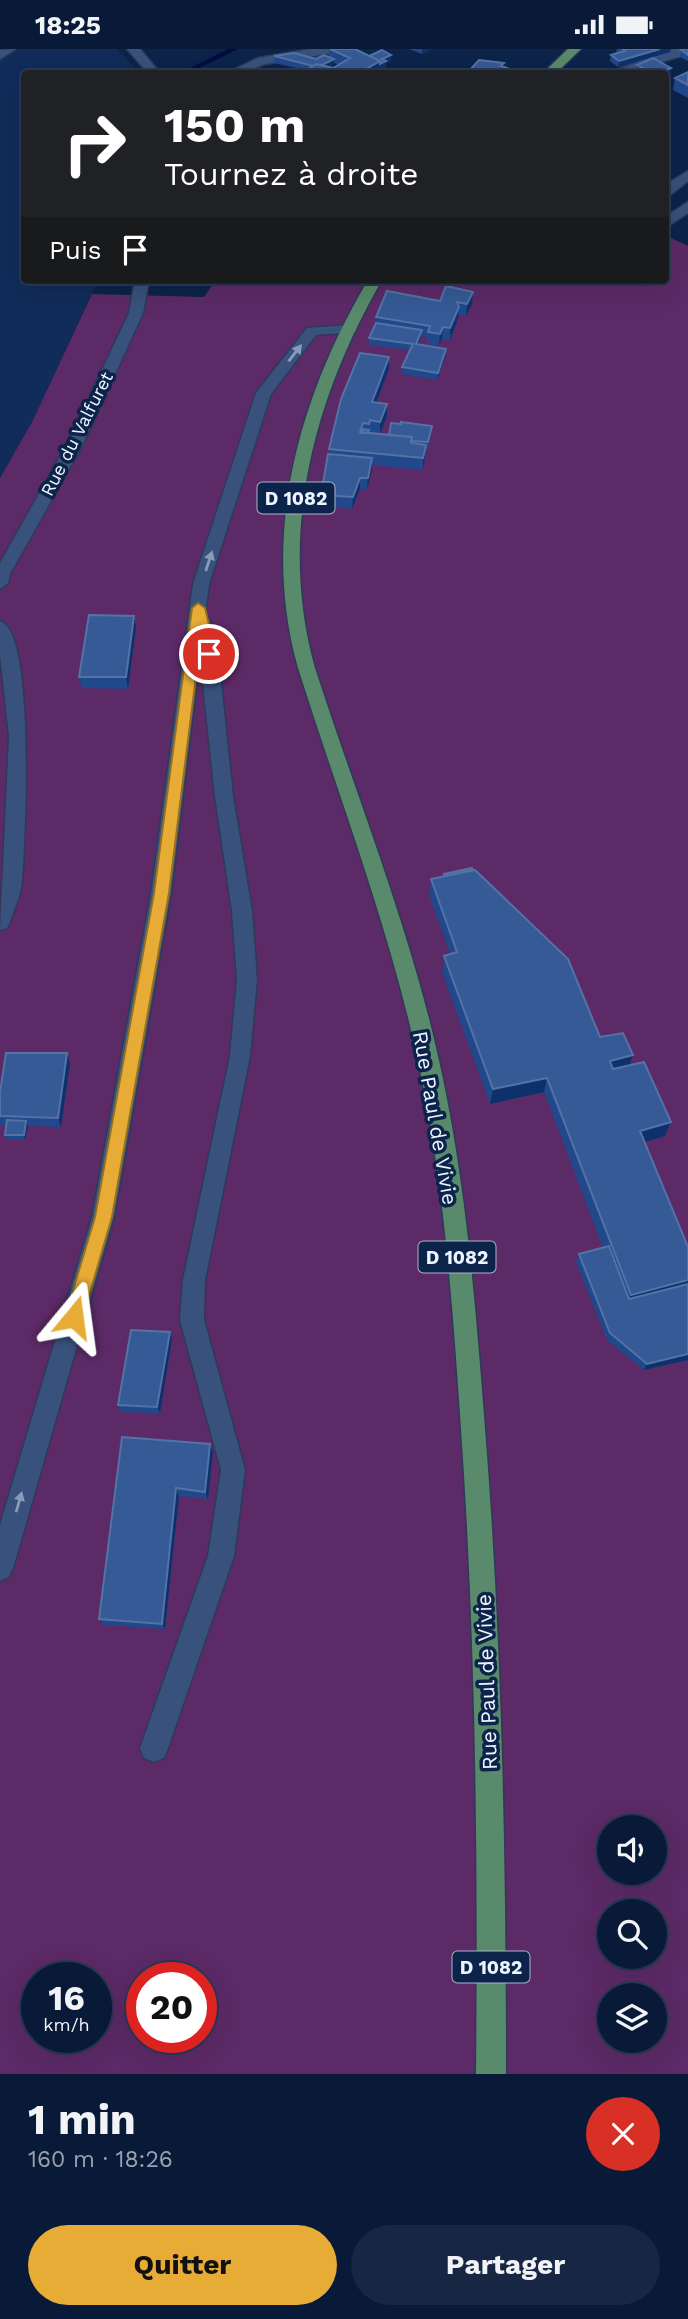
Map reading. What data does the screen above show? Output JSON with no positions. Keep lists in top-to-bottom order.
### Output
{
  "streets": {
    "main road": ["D 1082", "Rue Paul de Vivie"],
    "street": ["Rue du Valfuret"]
  },
  "page": {
    "status": "18:25",
    "turn": ["150 m", "Tournez à droite"],
    "then": "Puis",
    "speed": "16 km/h",
    "limit": "20",
    "heading": ["1 min", "160 m · 18:26"],
    "buttons": ["Quitter", "Partager"]
  }
}
